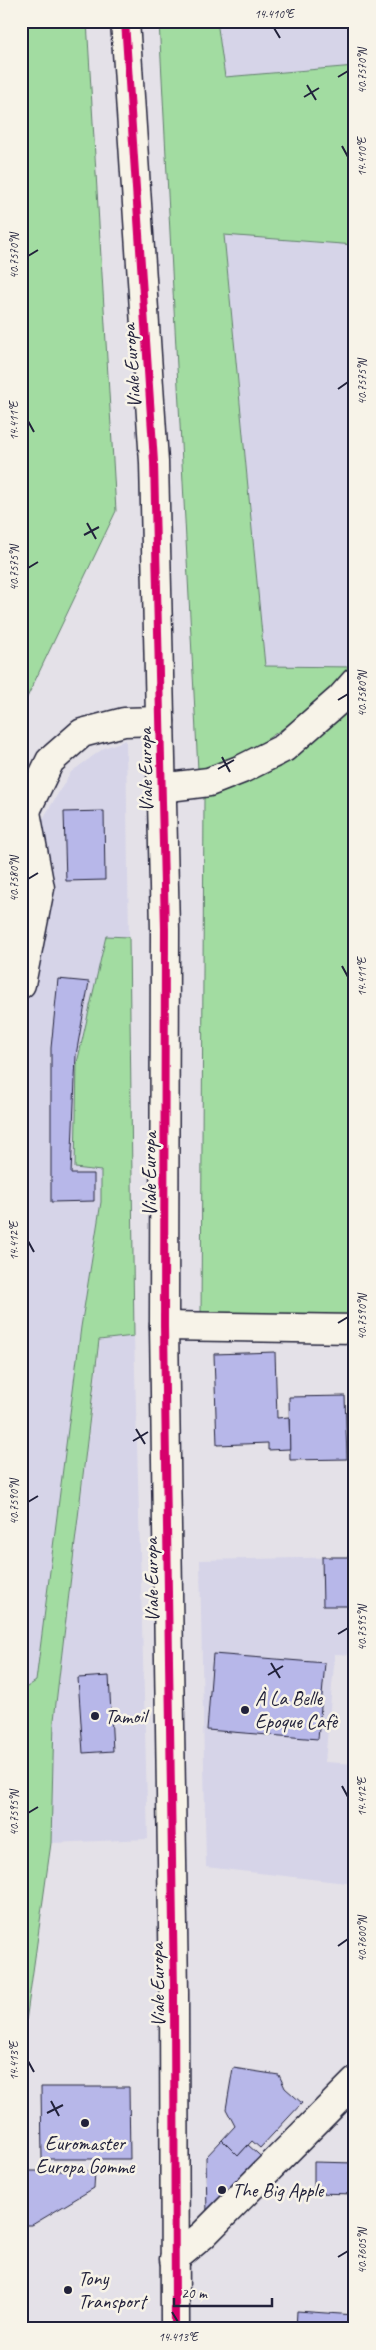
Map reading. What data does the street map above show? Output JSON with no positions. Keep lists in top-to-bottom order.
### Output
{
  "streets": {
    "street": ["Viale Europa"]
  },
  "places": [
    "À La Belle Epoque Cafè",
    "Tamoil",
    "Euromaster Europa Gomme",
    "The Big Apple",
    "Tony Transport"
  ],
  "scale_bar": "20 m",
  "coordinates": [
    "14.410°E",
    "40.7570°N",
    "40.7575°N",
    "14.411°E",
    "40.7580°N",
    "14.412°E",
    "40.7590°N",
    "40.7595°N",
    "40.7600°N",
    "14.413°E",
    "40.7605°N"
  ]
}
